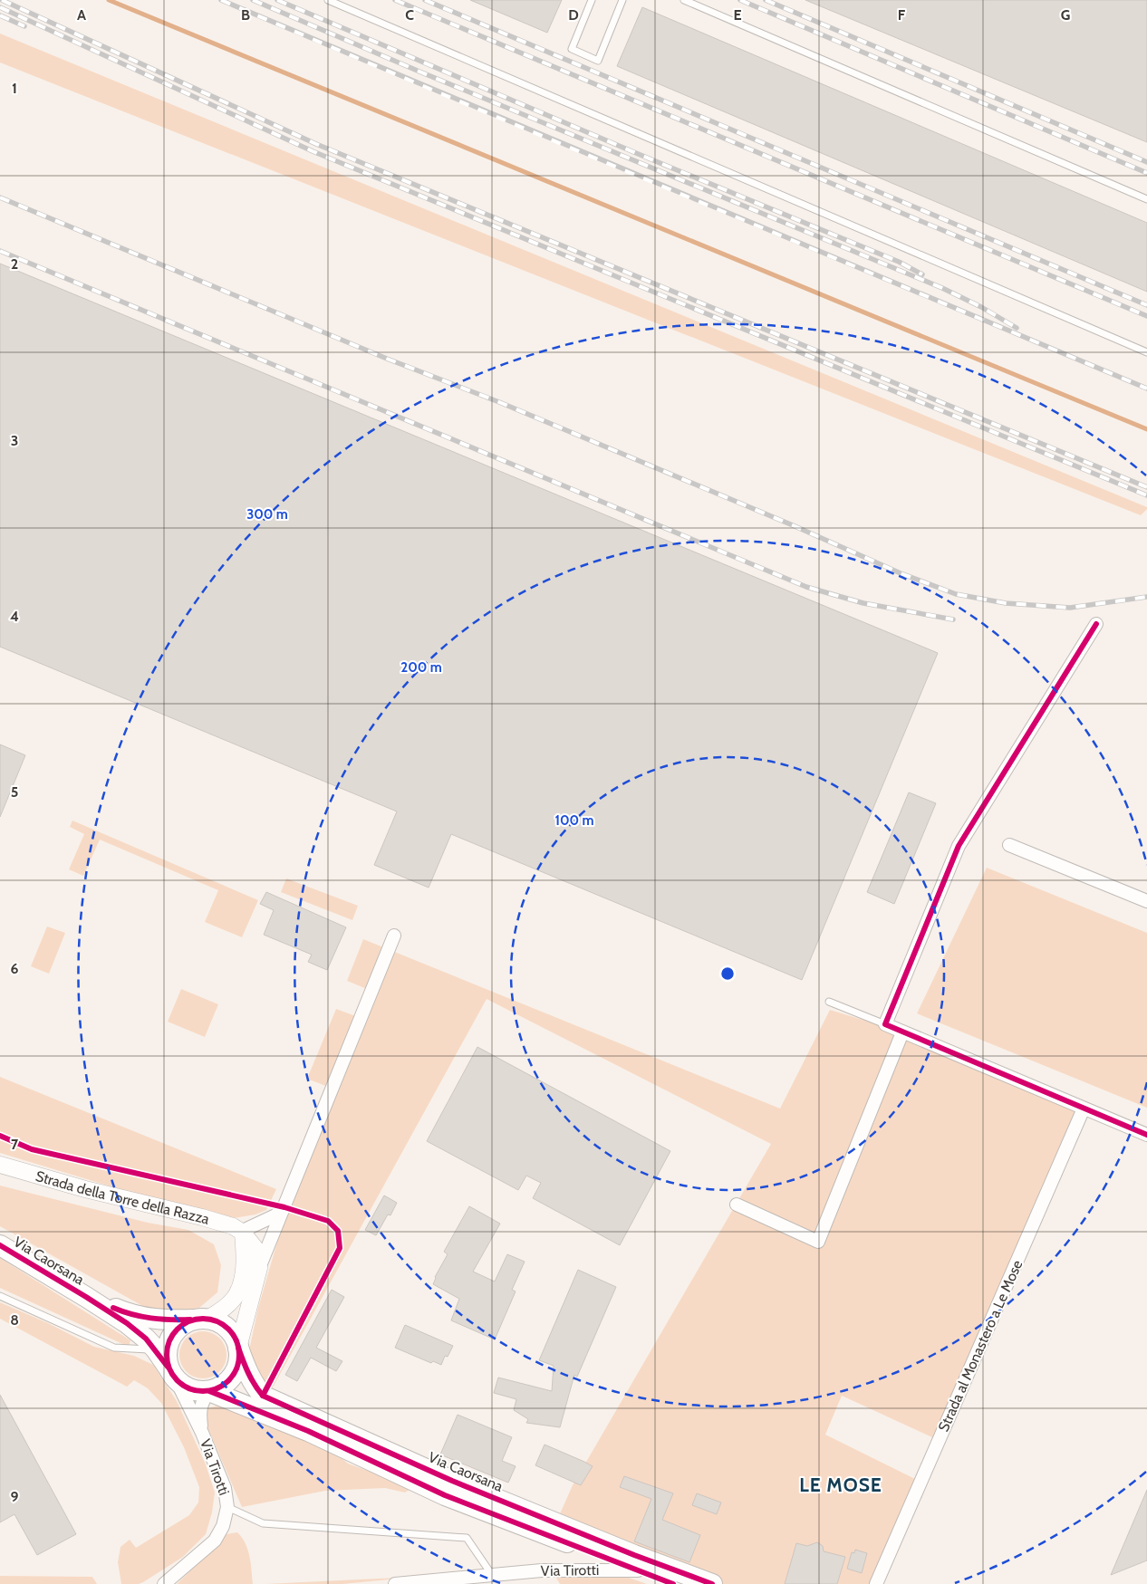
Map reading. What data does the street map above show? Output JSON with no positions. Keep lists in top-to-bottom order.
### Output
{
  "streets": {
    "main road": ["Via Caorsana"],
    "street": ["Strada della Torre della Razza", "Strada al Monastero a Le Mose", "Via Tirotti"]
  },
  "crossings": [
    ["Via Caorsana", "Via Tirotti"]
  ],
  "districts": ["LE MOSE"],
  "grid": {
    "columns": [
      "A",
      "B",
      "C",
      "D",
      "E",
      "F",
      "G"
    ],
    "rows": [
      "1",
      "2",
      "3",
      "4",
      "5",
      "6",
      "7",
      "8",
      "9"
    ]
  },
  "rings": ["300 m", "200 m", "100 m"]
}
